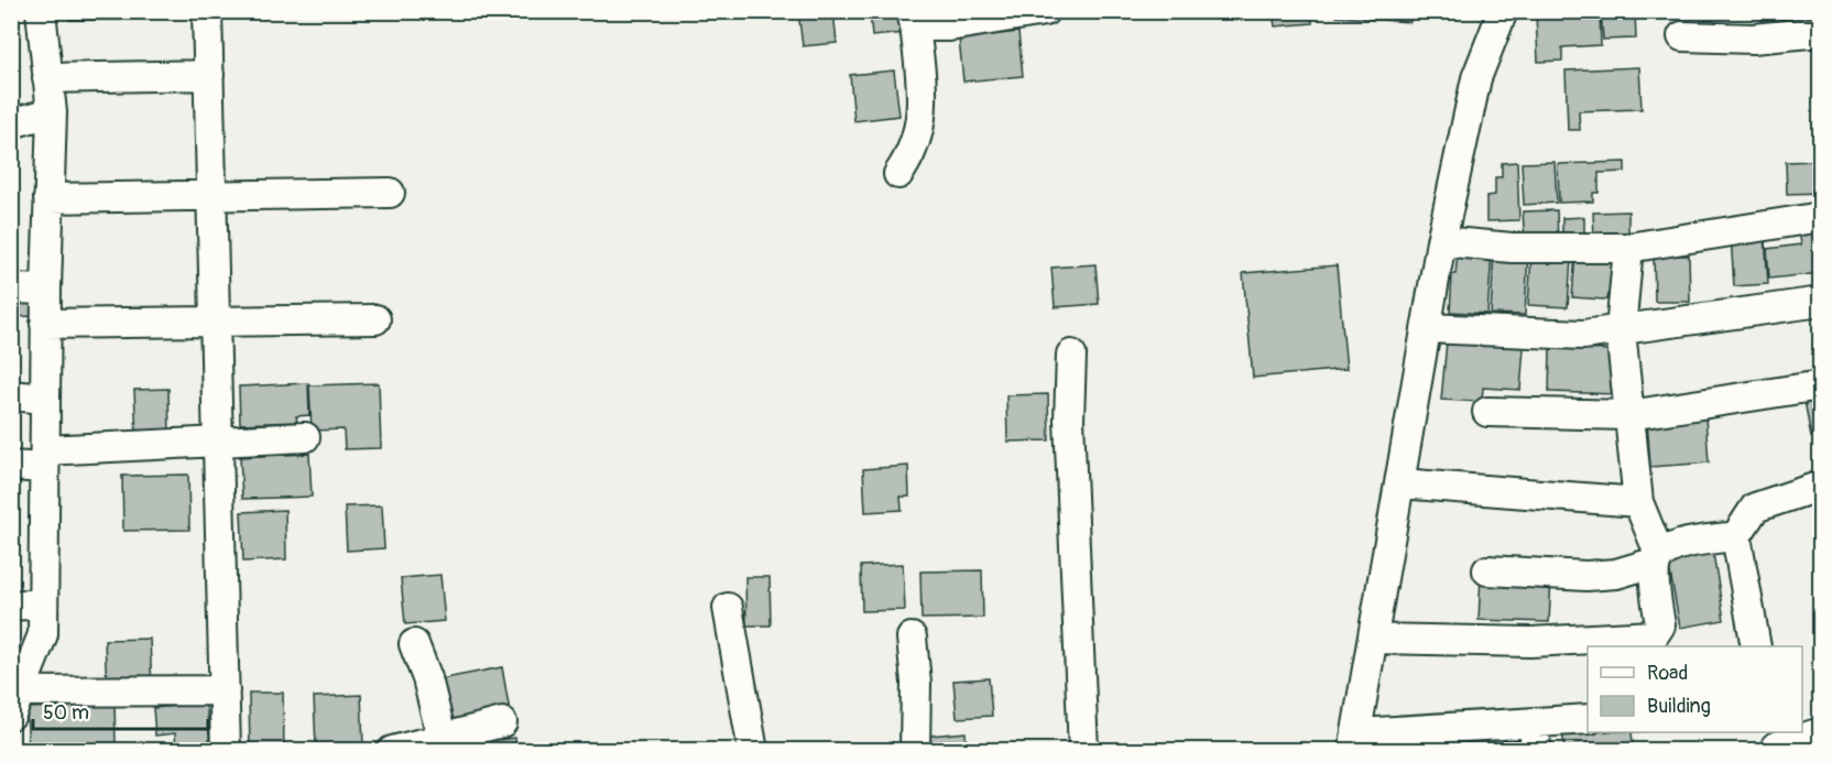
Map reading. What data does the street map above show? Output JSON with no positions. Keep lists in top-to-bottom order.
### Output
{
  "legend": ["Road", "Building"],
  "scale_bar": "50 m"
}
